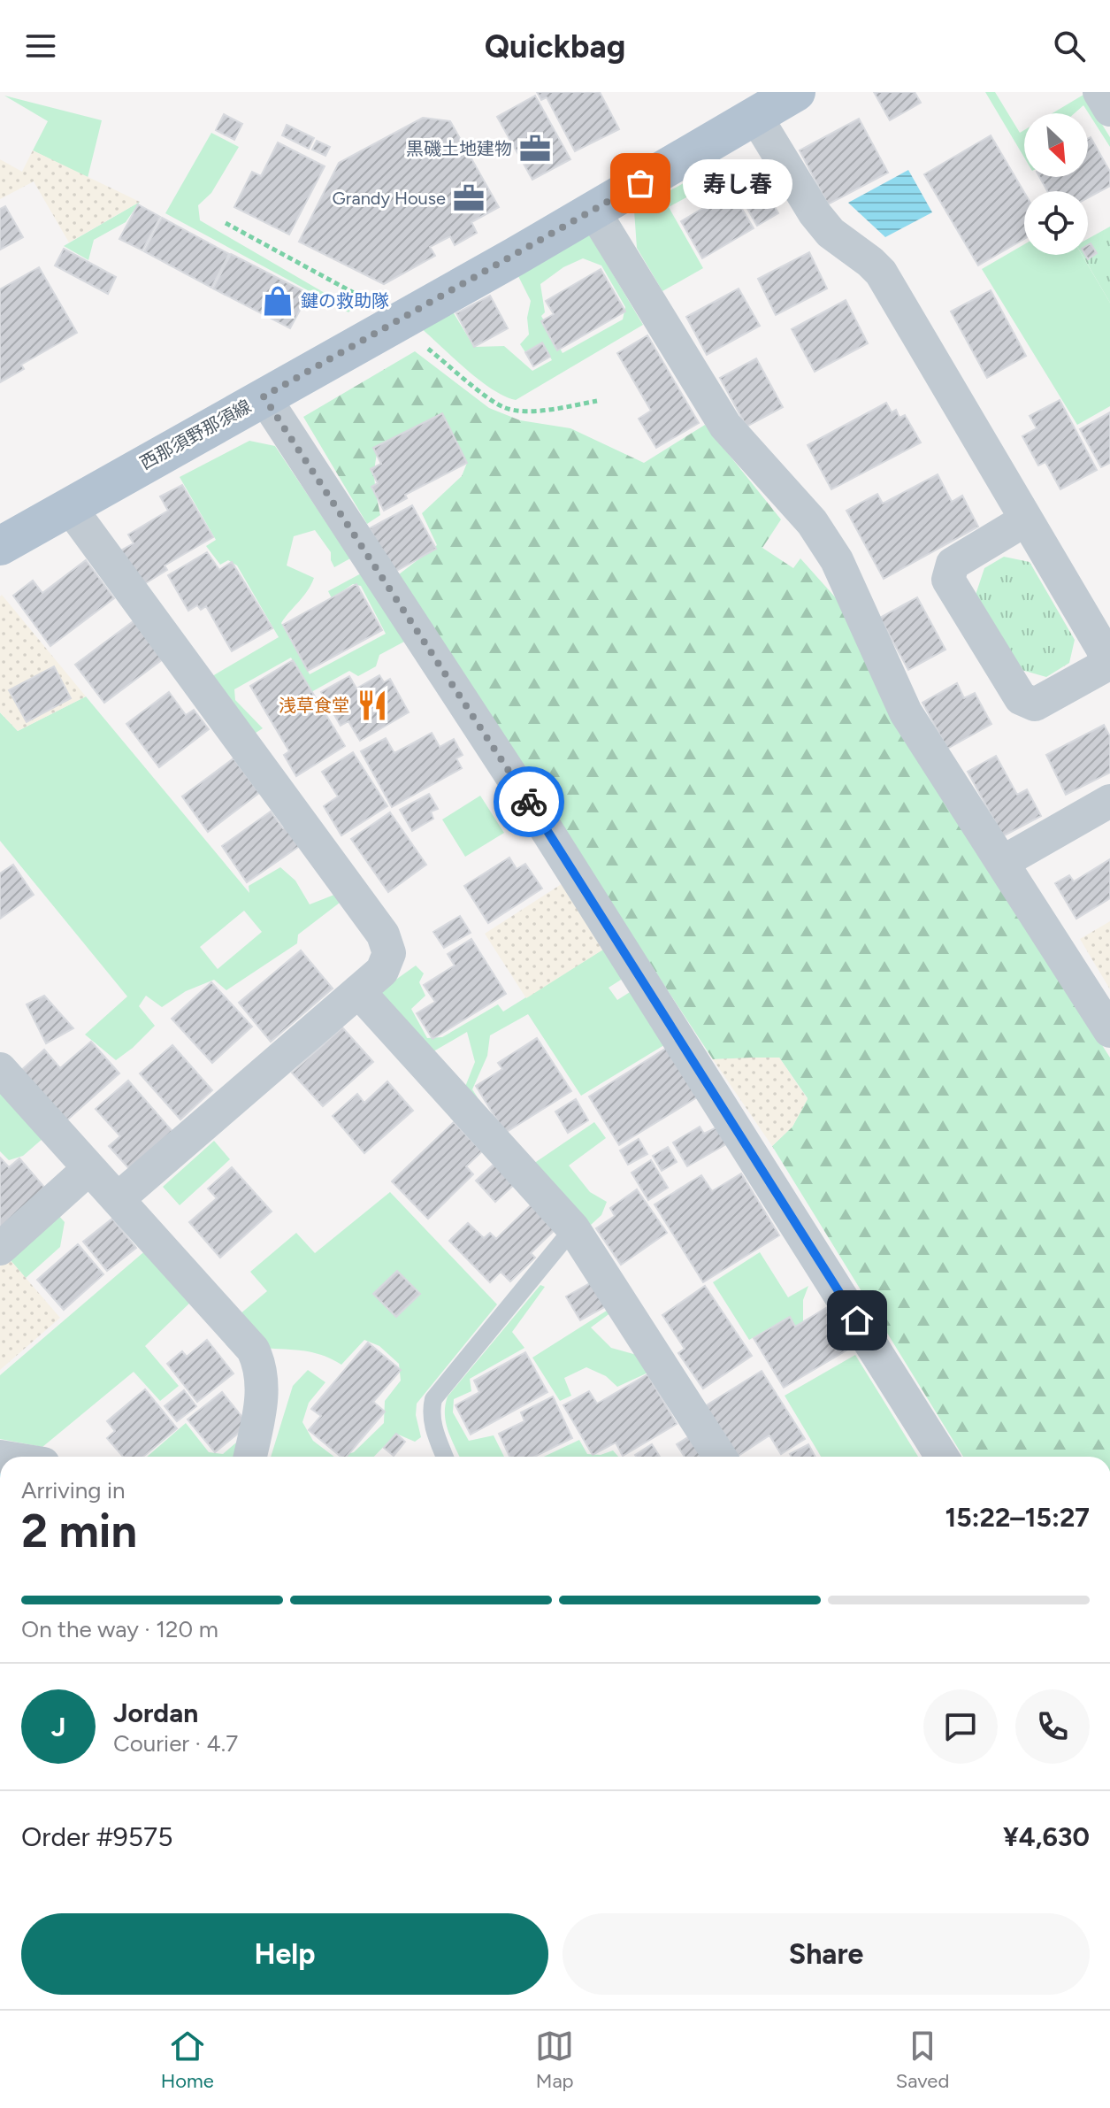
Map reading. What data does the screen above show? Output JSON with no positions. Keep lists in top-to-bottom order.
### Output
{
  "streets": {
    "main road": ["西那須野那須線"]
  },
  "places": {
    "office": ["黒磯土地建物", "Grandy House"],
    "other": ["寿し春"],
    "shop": ["鍵の救助隊"],
    "restaurant": ["浅草食堂"]
  },
  "north": "bottom right",
  "page": {
    "header": "Quickbag",
    "bubble": "寿し春",
    "heading": ["2 min", "Arriving in", "15:22–15:27"],
    "panel": [
      "Jordan",
      "Courier · 4.7",
      "Order #9575",
      "¥4,630"
    ],
    "bar": "On the way · 120 m",
    "round": "J",
    "buttons": ["Help", "Share"],
    "tabs": ["Home", "Map", "Saved"]
  }
}
